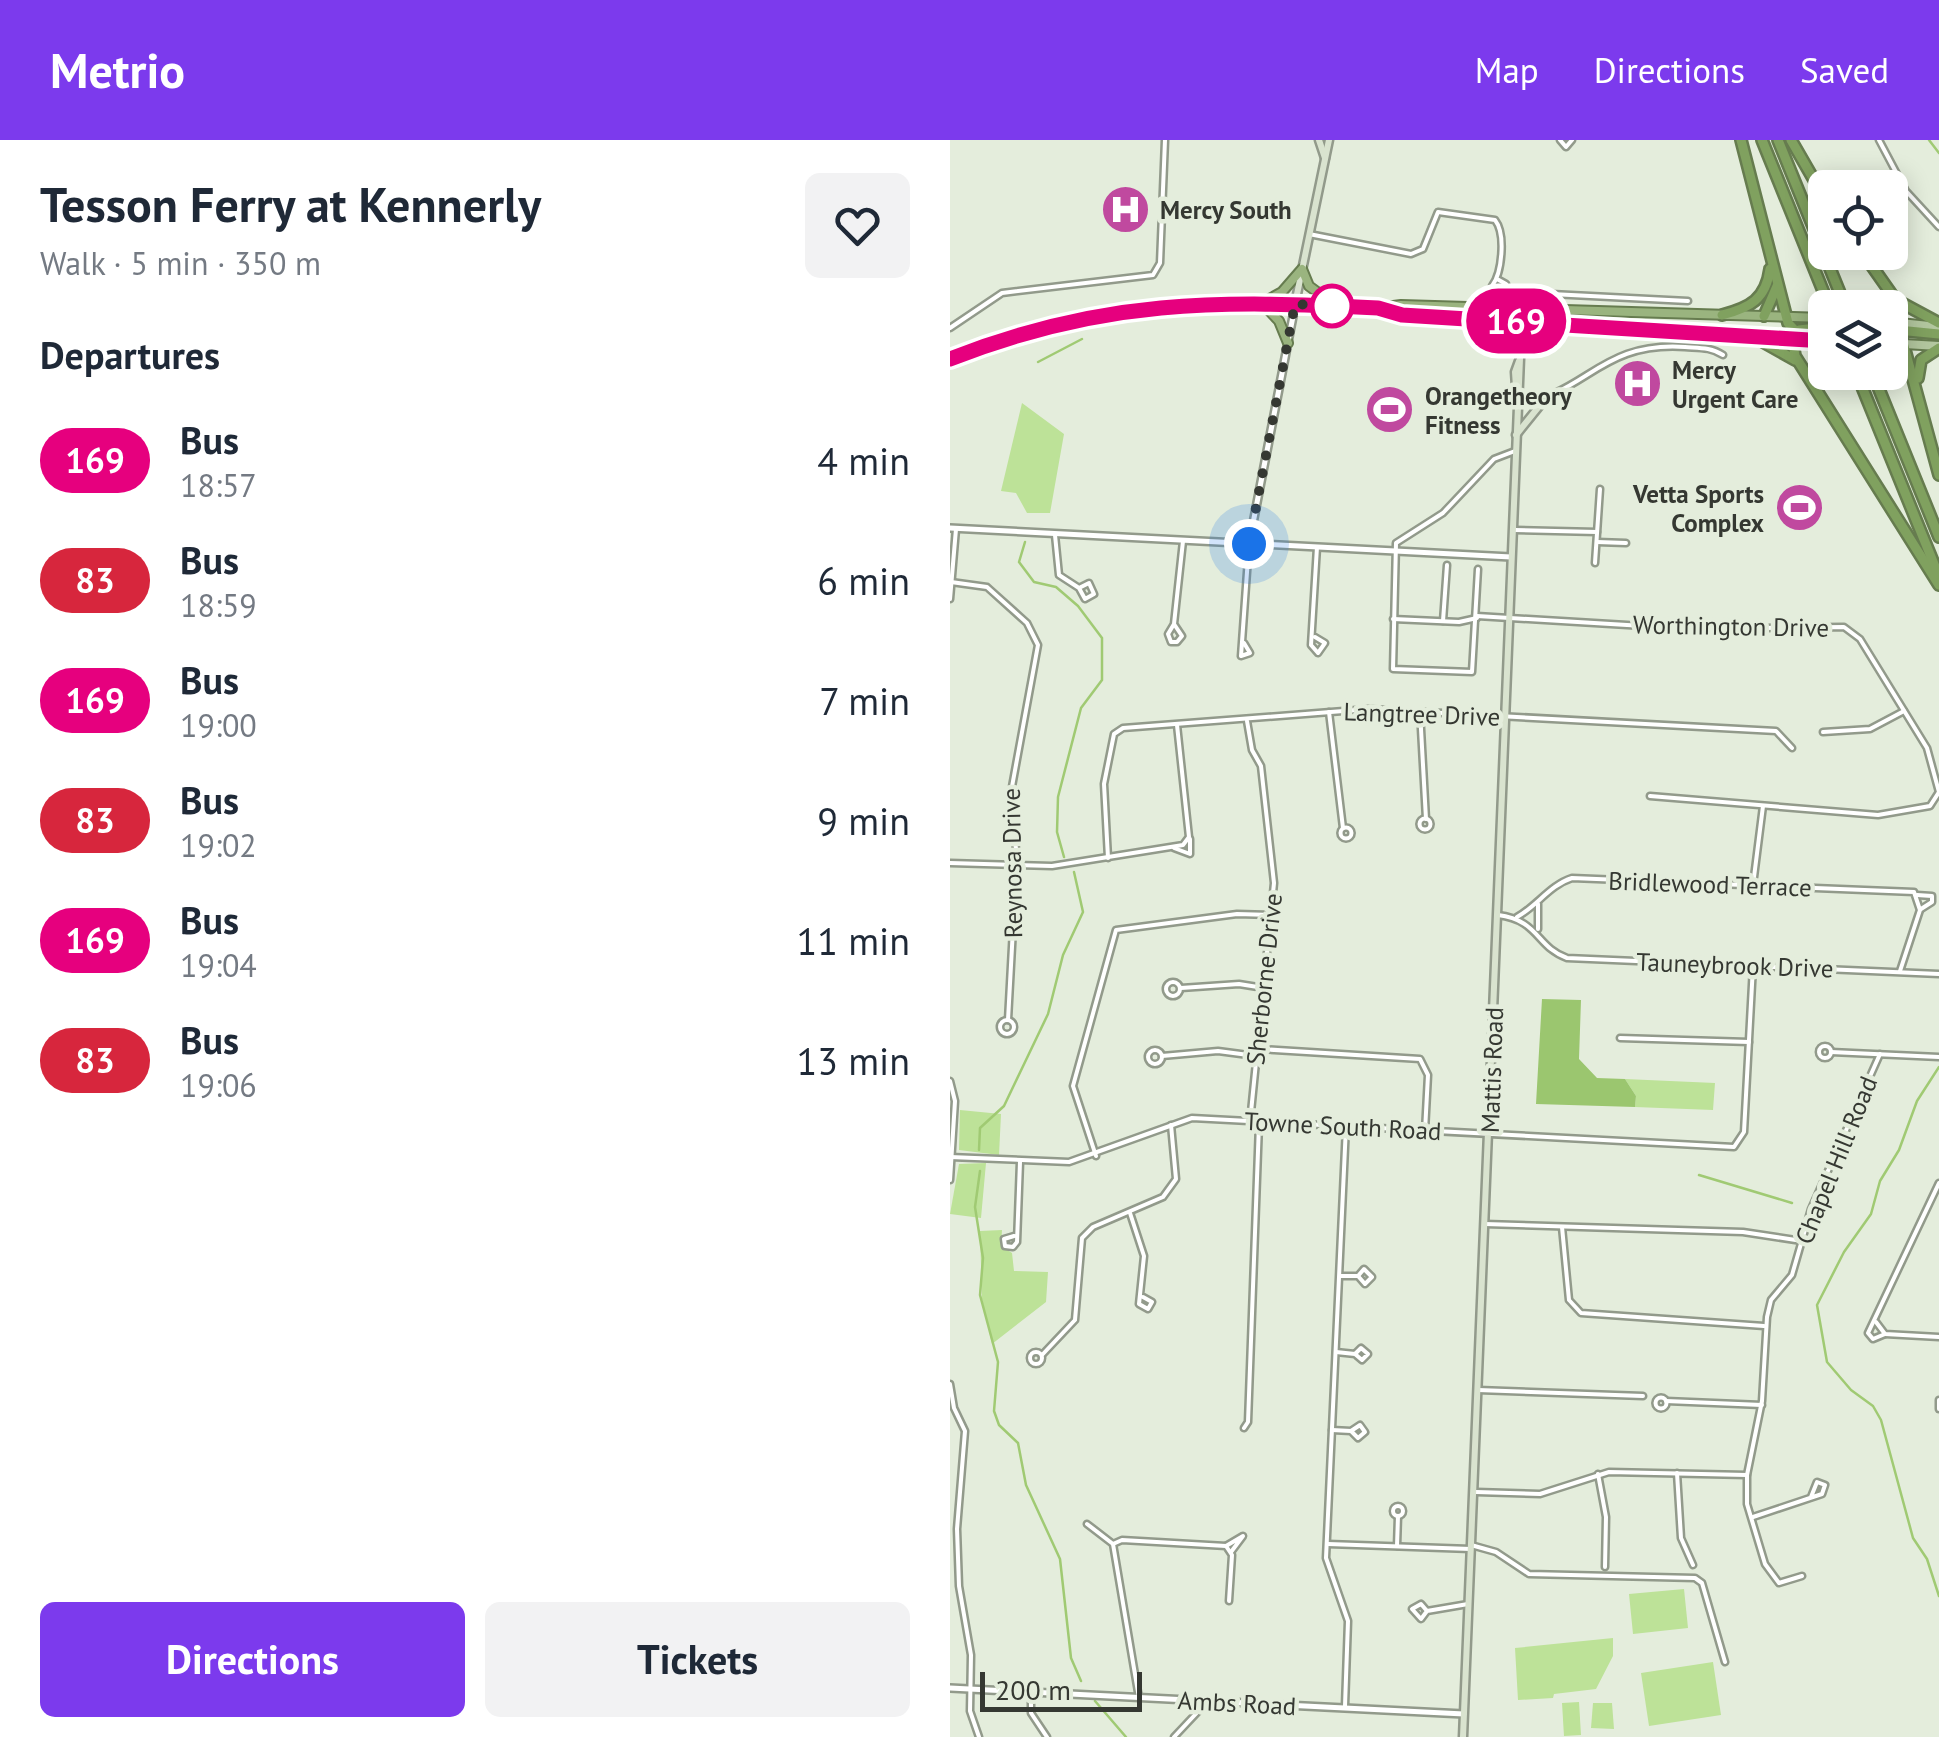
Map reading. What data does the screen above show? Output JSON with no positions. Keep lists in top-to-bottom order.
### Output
{
  "streets": {
    "main road": ["Mattis Road"],
    "street": [
      "Worthington Drive",
      "Langtree Drive",
      "Reynosa Drive",
      "Bridlewood Terrace",
      "Tauneybrook Drive",
      "Sherborne Drive",
      "Towne South Road",
      "Chapel Hill Road",
      "Ambs Road"
    ]
  },
  "crossings": [
    ["Worthington Drive", "Mattis Road"],
    ["Langtree Drive", "Sherborne Drive"],
    ["Langtree Drive", "Mattis Road"],
    ["Bridlewood Terrace", "Tauneybrook Drive"],
    ["Sherborne Drive", "Towne South Road"],
    ["Mattis Road", "Towne South Road"],
    ["Mattis Road", "Ambs Road"]
  ],
  "places": {
    "hospital": ["Mercy South", "Mercy Urgent Care"],
    "sports": ["Orangetheory Fitness", "Vetta Sports Complex"]
  },
  "lines": ["bus line 169"],
  "scale_bar": "200 m",
  "page": {
    "header": "Metrio",
    "nav": ["Map", "Directions", "Saved"],
    "heading": [
      ["Tesson Ferry at Kennerly", "Walk · 5 min · 350 m"],
      "Departures"
    ],
    "on_map": "169",
    "list": [
      {
        "mark": "169",
        "name": "Bus",
        "note": "18:57",
        "value": "4 min"
      },
      {
        "mark": "83",
        "name": "Bus",
        "note": "18:59",
        "value": "6 min"
      },
      {
        "mark": "169",
        "name": "Bus",
        "note": "19:00",
        "value": "7 min"
      },
      {
        "mark": "83",
        "name": "Bus",
        "note": "19:02",
        "value": "9 min"
      },
      {
        "mark": "169",
        "name": "Bus",
        "note": "19:04",
        "value": "11 min"
      },
      {
        "mark": "83",
        "name": "Bus",
        "note": "19:06",
        "value": "13 min"
      }
    ],
    "buttons": ["Directions", "Tickets"],
    "scale": "200 m"
  }
}
